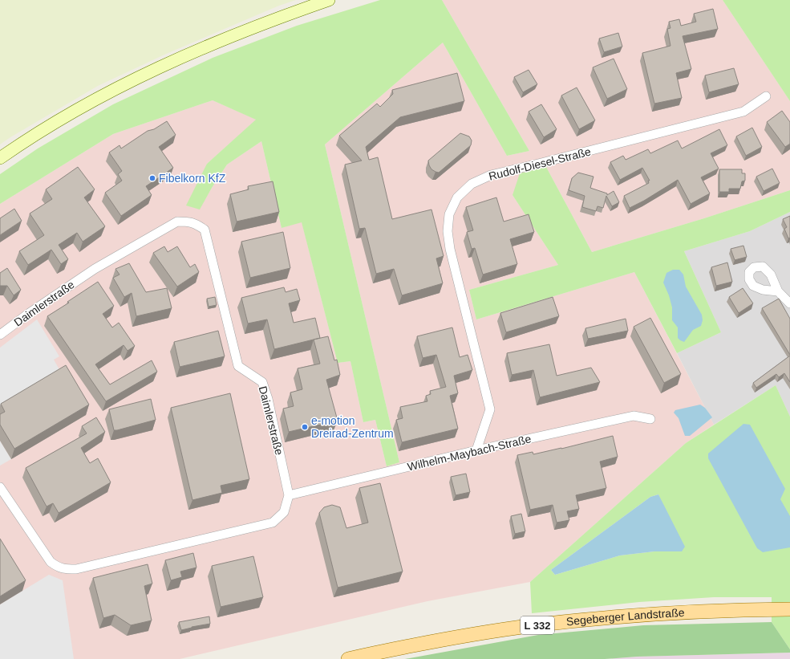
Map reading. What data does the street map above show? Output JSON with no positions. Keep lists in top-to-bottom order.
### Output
{
  "streets": {
    "main road": ["Segeberger Landstraße", "L 332"],
    "street": ["Rudolf-Diesel-Straße", "Daimlerstraße", "Wilhelm-Maybach-Straße"]
  },
  "crossings": [
    ["Rudolf-Diesel-Straße", "Wilhelm-Maybach-Straße"],
    ["Daimlerstraße", "Wilhelm-Maybach-Straße"]
  ],
  "places": ["Fibelkorn KfZ", "e-motion Dreirad-Zentrum"]
}
